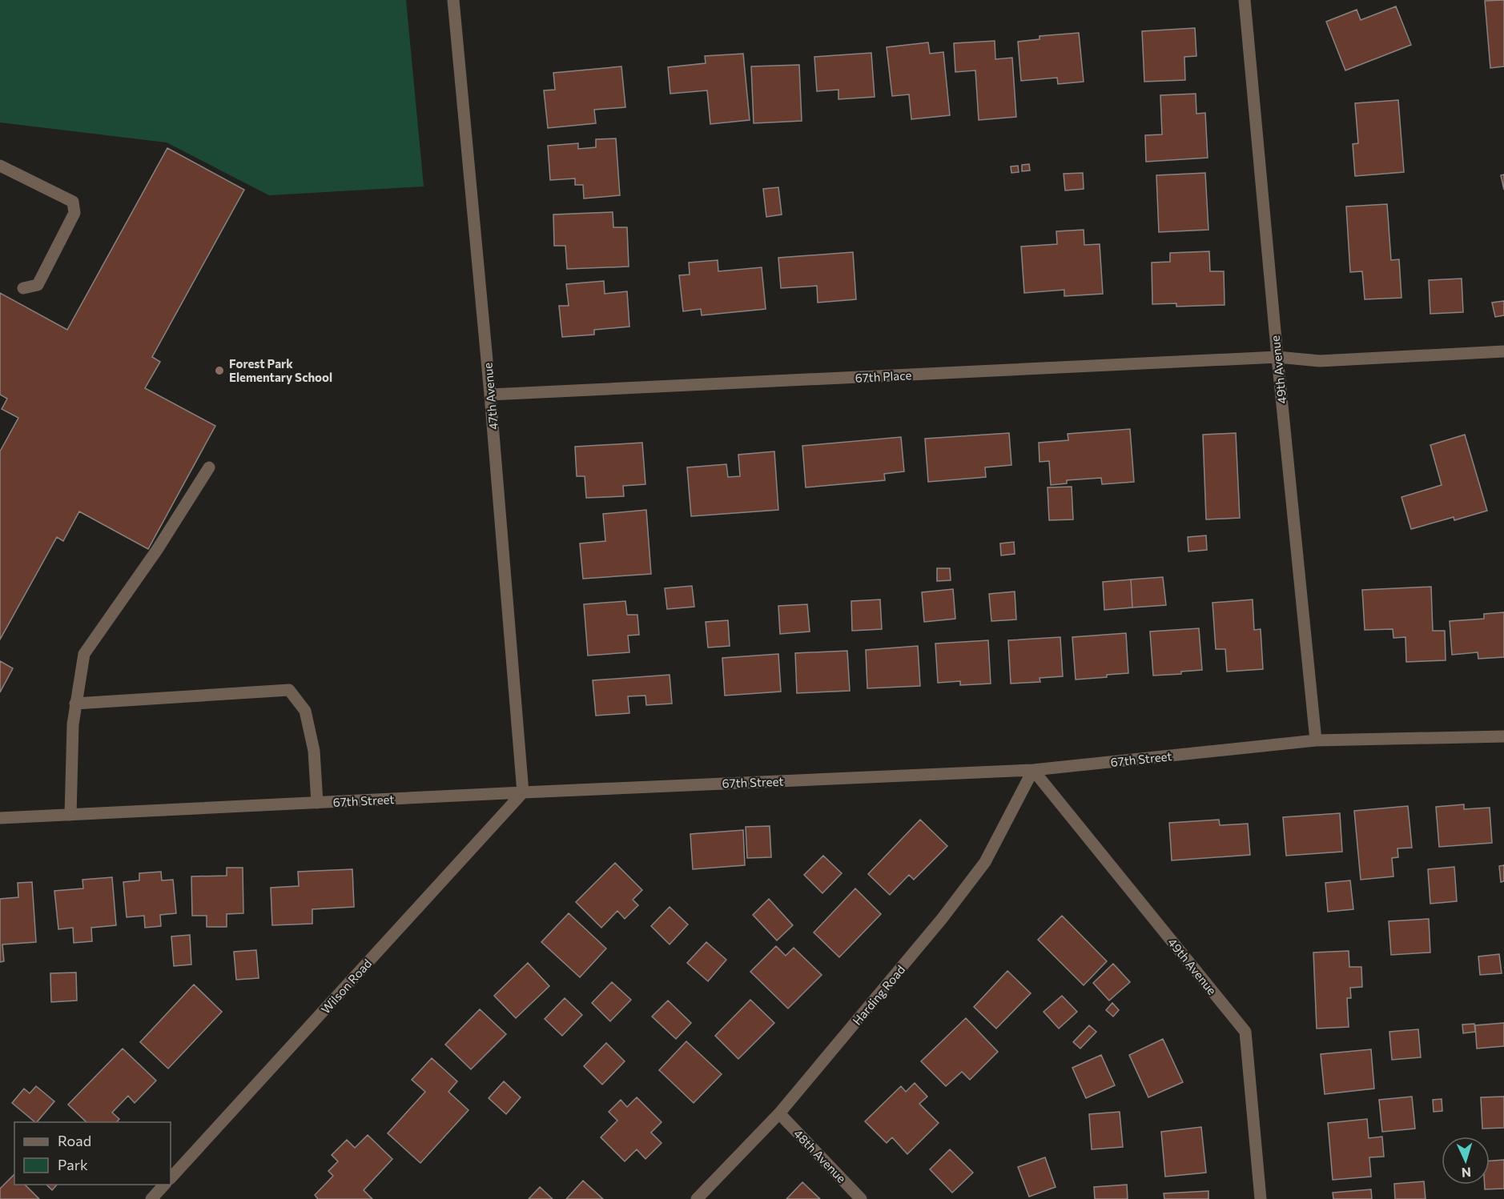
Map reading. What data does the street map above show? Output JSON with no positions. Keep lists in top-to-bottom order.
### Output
{
  "streets": {
    "street": [
      "49th Avenue",
      "67th Place",
      "47th Avenue",
      "67th Street",
      "Wilson Road",
      "Harding Road",
      "48th Avenue"
    ]
  },
  "crossings": [
    ["49th Avenue", "67th Place"],
    ["49th Avenue", "67th Street"],
    ["49th Avenue", "Harding Road"],
    ["67th Place", "47th Avenue"],
    ["47th Avenue", "67th Street"],
    ["47th Avenue", "Wilson Road"],
    ["67th Street", "Wilson Road"],
    ["67th Street", "Harding Road"],
    ["Harding Road", "48th Avenue"]
  ],
  "places": ["Forest Park Elementary School"],
  "legend": ["Road", "Park"],
  "north": "bottom"
}
